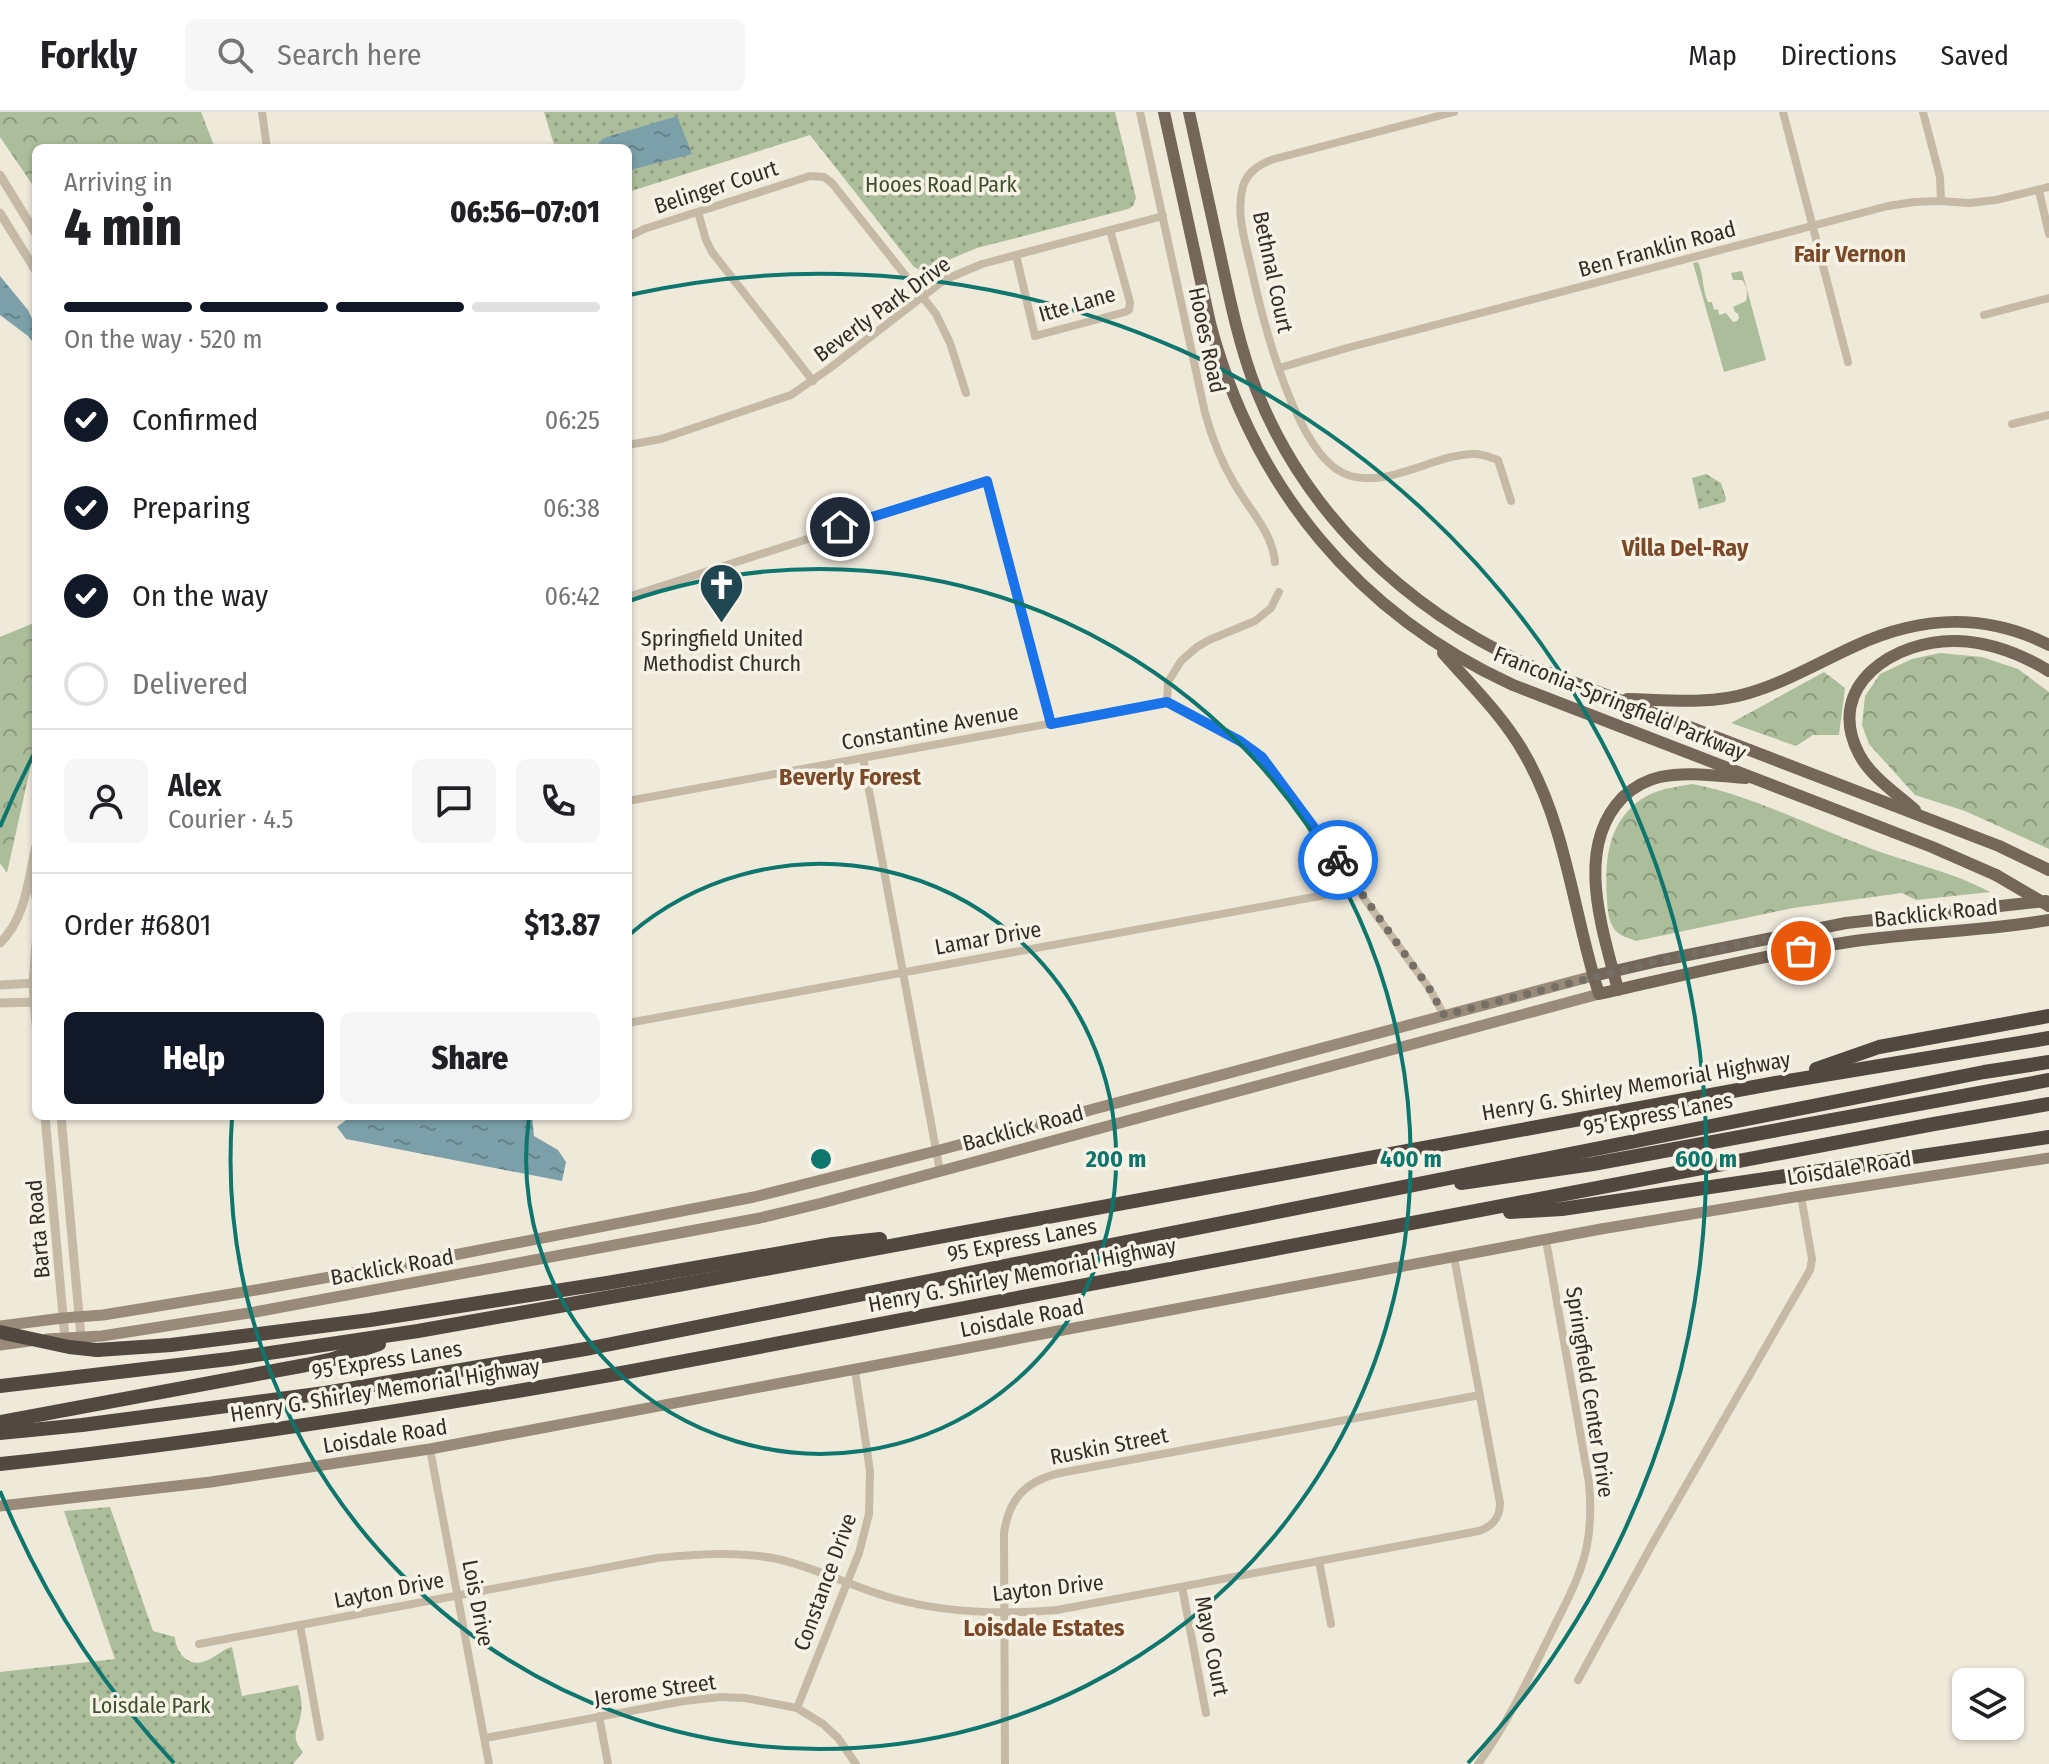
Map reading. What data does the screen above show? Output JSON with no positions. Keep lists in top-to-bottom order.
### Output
{
  "streets": {
    "highway": ["Henry G. Shirley Memorial Highway", "95 Express Lanes"],
    "main road": ["Franconia-Springfield Parkway", "Backlick Road", "Loisdale Road"],
    "street": [
      "Belinger Court",
      "Ben Franklin Road",
      "Bethnal Court",
      "Itte Lane",
      "Beverly Park Drive",
      "Hooes Road",
      "Constantine Avenue",
      "Lamar Drive",
      "Barta Road",
      "Springfield Center Drive",
      "Ruskin Street",
      "Constance Drive",
      "Layton Drive",
      "Lois Drive",
      "Mayo Court",
      "Jerome Street"
    ]
  },
  "crossings": [
    ["Belinger Court", "Beverly Park Drive"],
    ["Ben Franklin Road", "Bethnal Court"],
    ["Itte Lane", "Beverly Park Drive"],
    ["Beverly Park Drive", "Hooes Road"],
    ["Franconia-Springfield Parkway", "Backlick Road"],
    ["Backlick Road", "Barta Road"],
    ["Loisdale Road", "Springfield Center Drive"],
    ["Loisdale Road", "Constance Drive"],
    ["Loisdale Road", "Layton Drive"],
    ["Loisdale Road", "Lois Drive"],
    ["Ruskin Street", "Layton Drive"],
    ["Constance Drive", "Layton Drive"],
    ["Constance Drive", "Jerome Street"],
    ["Layton Drive", "Lois Drive"],
    ["Layton Drive", "Mayo Court"],
    ["Lois Drive", "Jerome Street"]
  ],
  "districts": [
    "Fair Vernon",
    "Villa Del-Ray",
    "Beverly Forest",
    "Loisdale Estates"
  ],
  "parks": ["Hooes Road Park", "Loisdale Park"],
  "places": {
    "church": ["Springfield United Methodist Church"]
  },
  "page": {
    "header": "Forkly",
    "search": "Search here",
    "nav": ["Map", "Directions", "Saved"],
    "heading": ["4 min", "Arriving in", "06:56–07:01"],
    "panel": [
      "Alex",
      "Courier · 4.5",
      "Order #6801",
      "$13.87"
    ],
    "bar": "On the way · 520 m",
    "list": [
      ["Confirmed", "06:25"],
      ["Preparing", "06:38"],
      ["On the way", "06:42"],
      "Delivered"
    ],
    "buttons": ["Help", "Share"]
  },
  "rings": ["200 m", "400 m", "600 m"]
}
